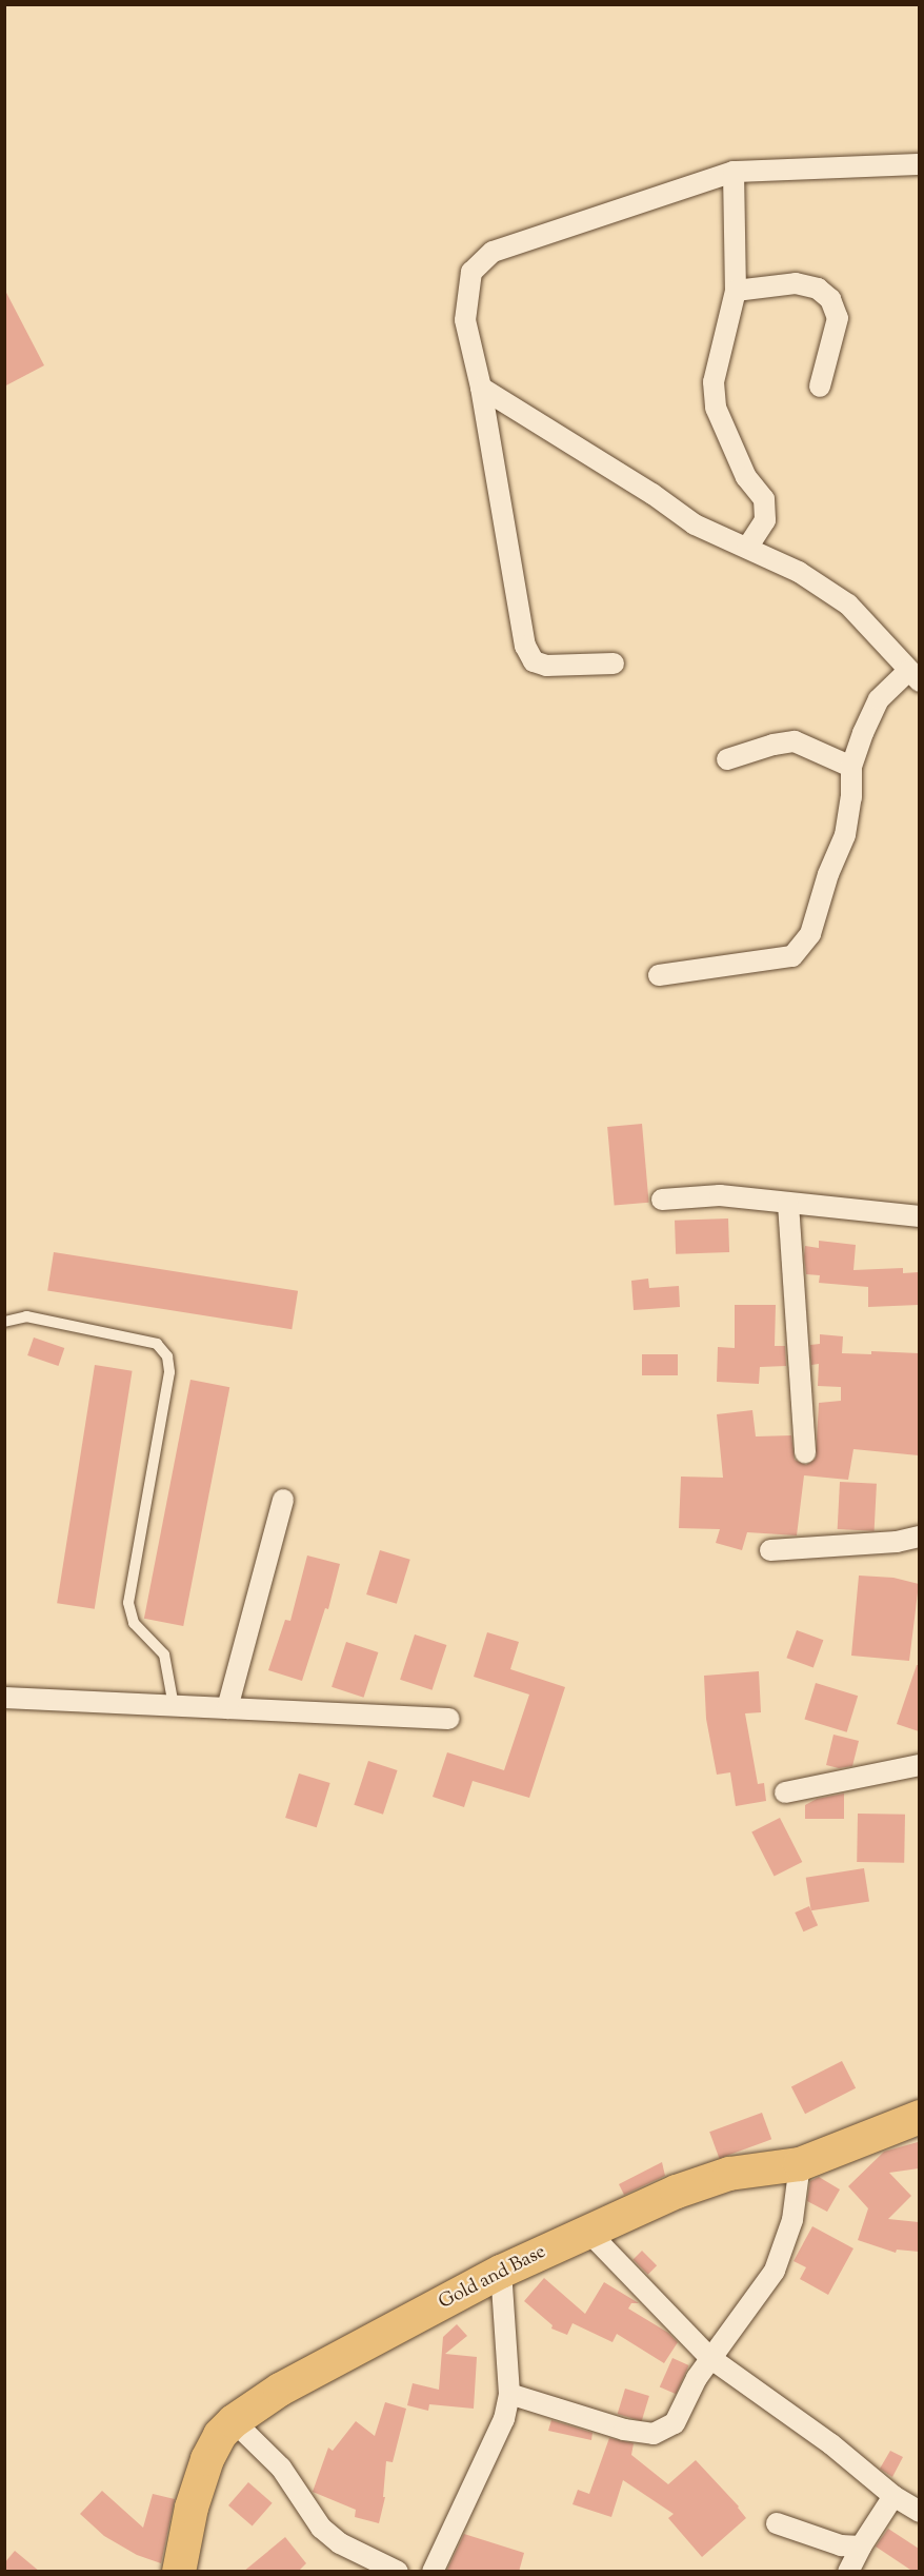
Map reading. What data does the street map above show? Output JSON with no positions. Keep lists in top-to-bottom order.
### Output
{
  "streets": {
    "main road": ["Gold and Base"]
  }
}
